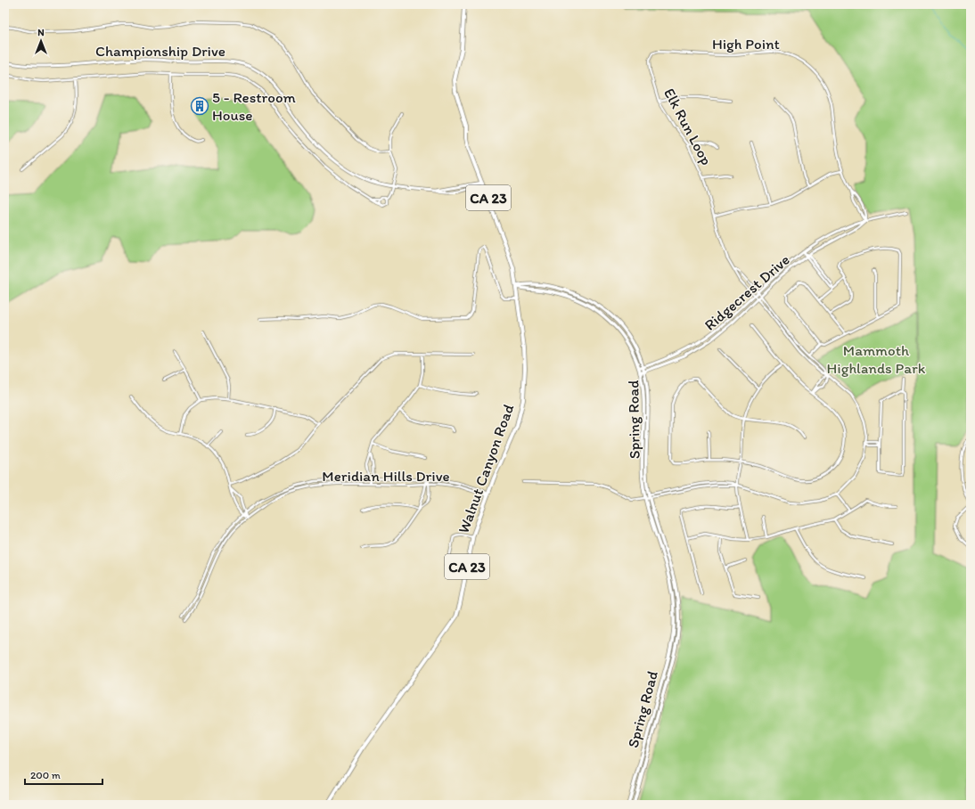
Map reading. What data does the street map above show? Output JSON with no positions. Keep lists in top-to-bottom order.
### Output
{
  "streets": {
    "main road": ["CA 23", "Spring Road", "Walnut Canyon Road"],
    "street": [
      "High Point",
      "Championship Drive",
      "Elk Run Loop",
      "Ridgecrest Drive",
      "Meridian Hills Drive"
    ]
  },
  "crossings": [
    ["High Point", "Elk Run Loop"],
    ["High Point", "Ridgecrest Drive"],
    ["Championship Drive", "Walnut Canyon Road"],
    ["Elk Run Loop", "Ridgecrest Drive"],
    ["Elk Run Loop", "Spring Road"],
    ["Ridgecrest Drive", "Spring Road"],
    ["Spring Road", "Walnut Canyon Road"],
    ["Walnut Canyon Road", "Meridian Hills Drive"]
  ],
  "parks": ["Mammoth Highlands Park"],
  "places": {
    "building": ["5 - Restroom House"]
  },
  "scale_bar": "200 m",
  "north": "top"
}
